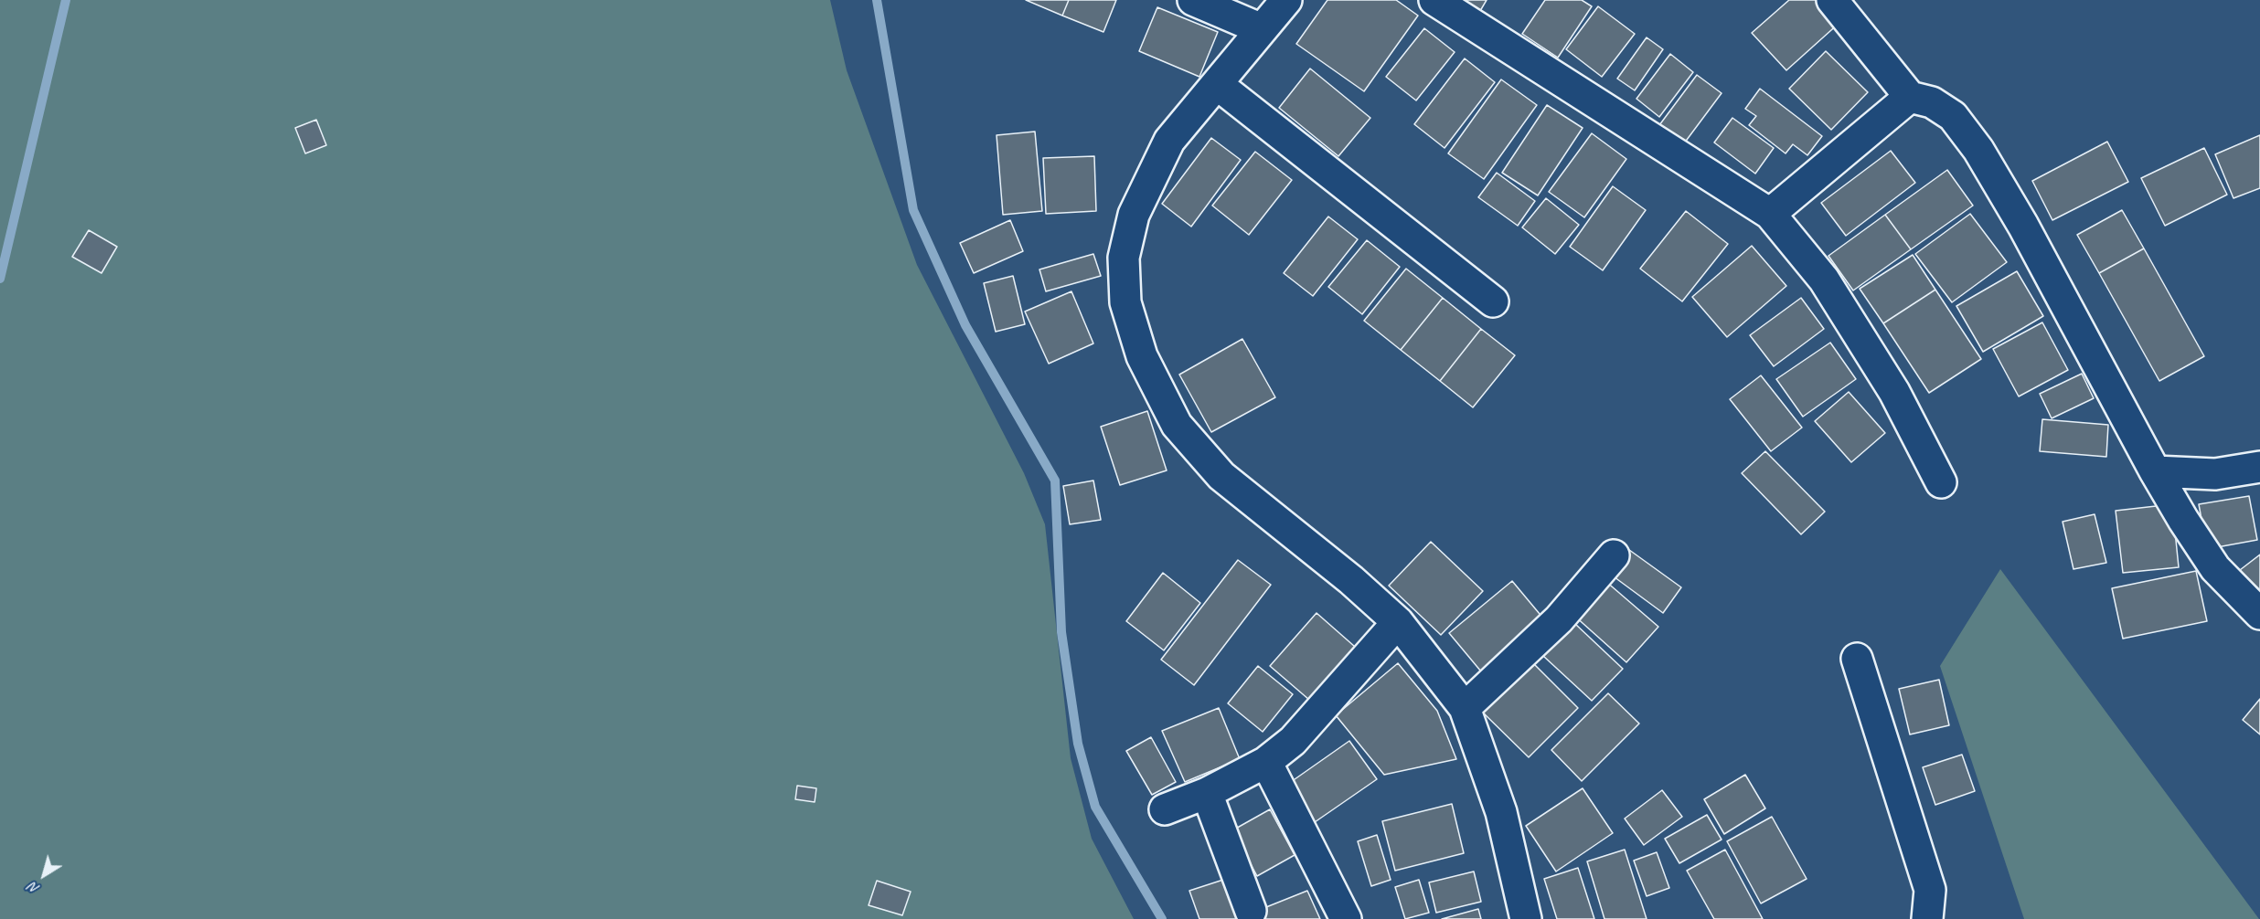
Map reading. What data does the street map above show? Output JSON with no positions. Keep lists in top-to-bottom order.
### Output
{
  "north": "bottom left"
}
